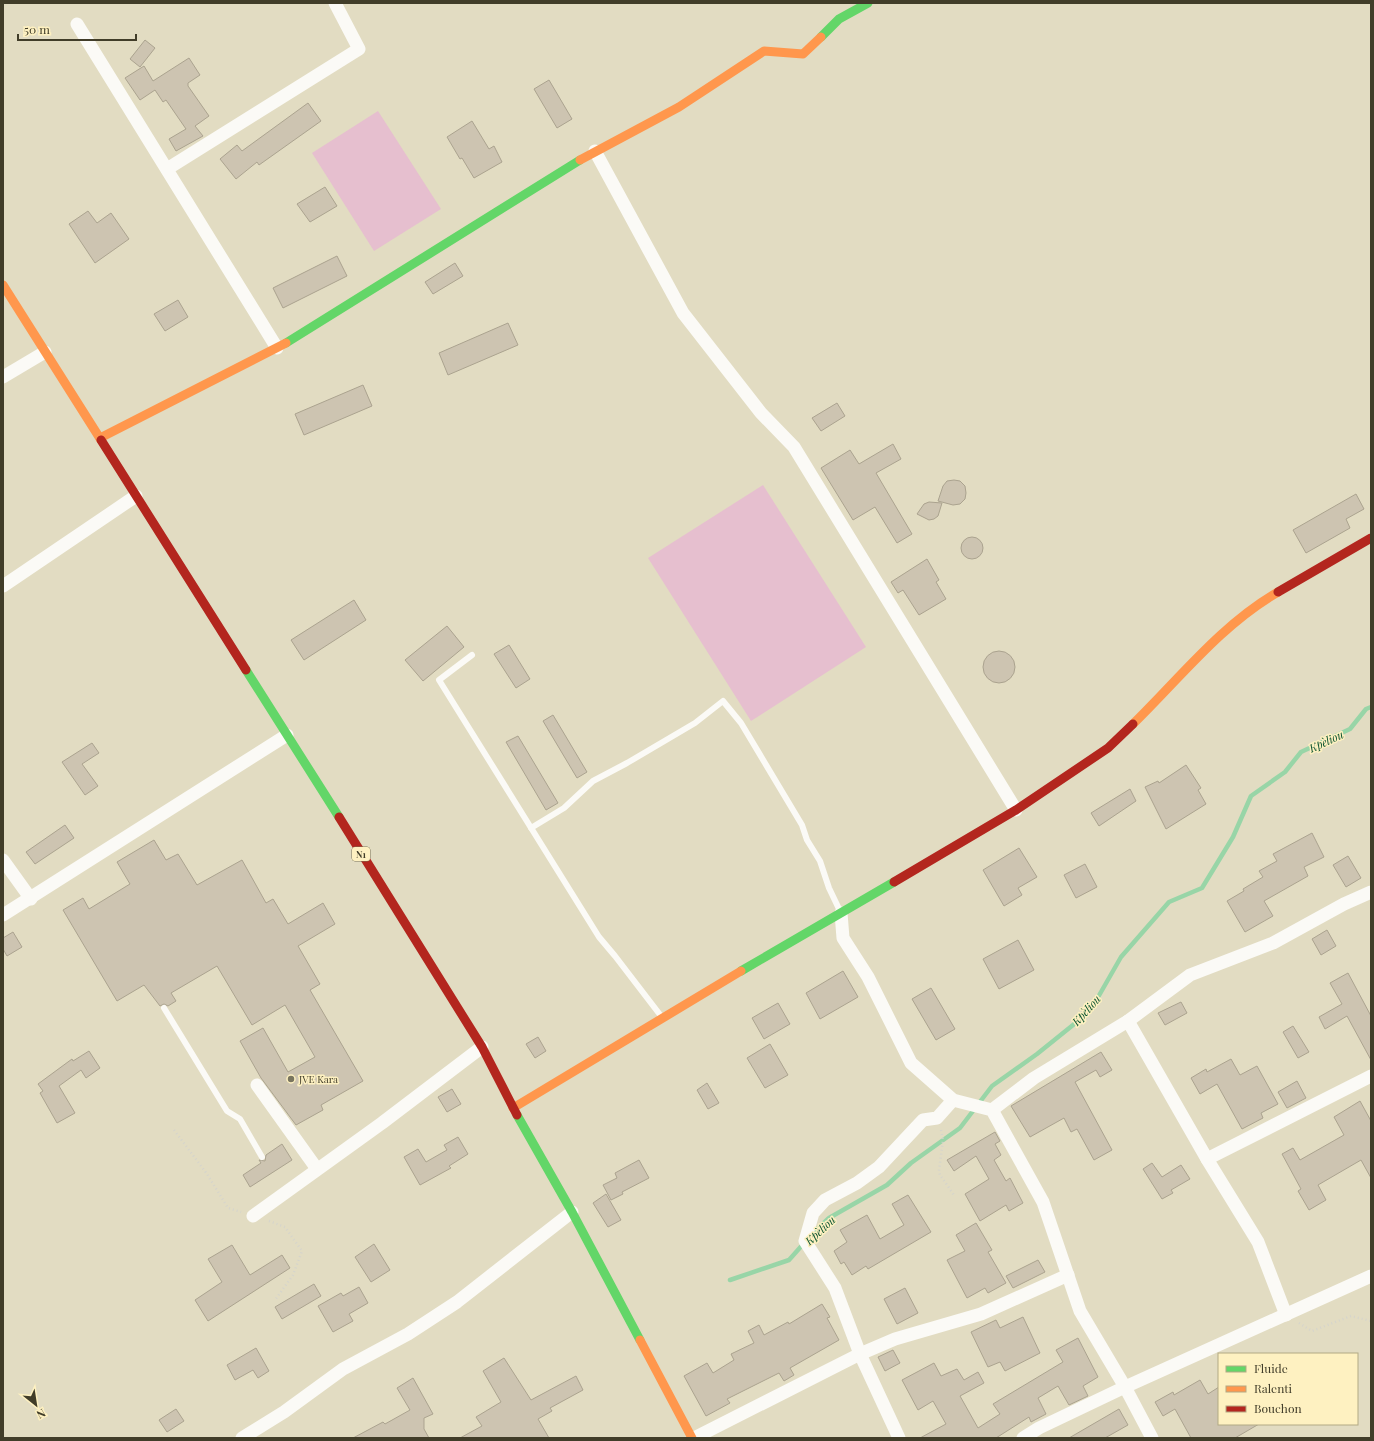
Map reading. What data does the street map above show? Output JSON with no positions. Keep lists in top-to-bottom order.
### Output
{
  "streets": {
    "main road": ["N1"]
  },
  "water": ["Kpèliou"],
  "places": ["JVE Kara"],
  "legend": ["Fluide", "Ralenti", "Bouchon"],
  "scale_bar": "50 m",
  "north": "bottom right"
}
